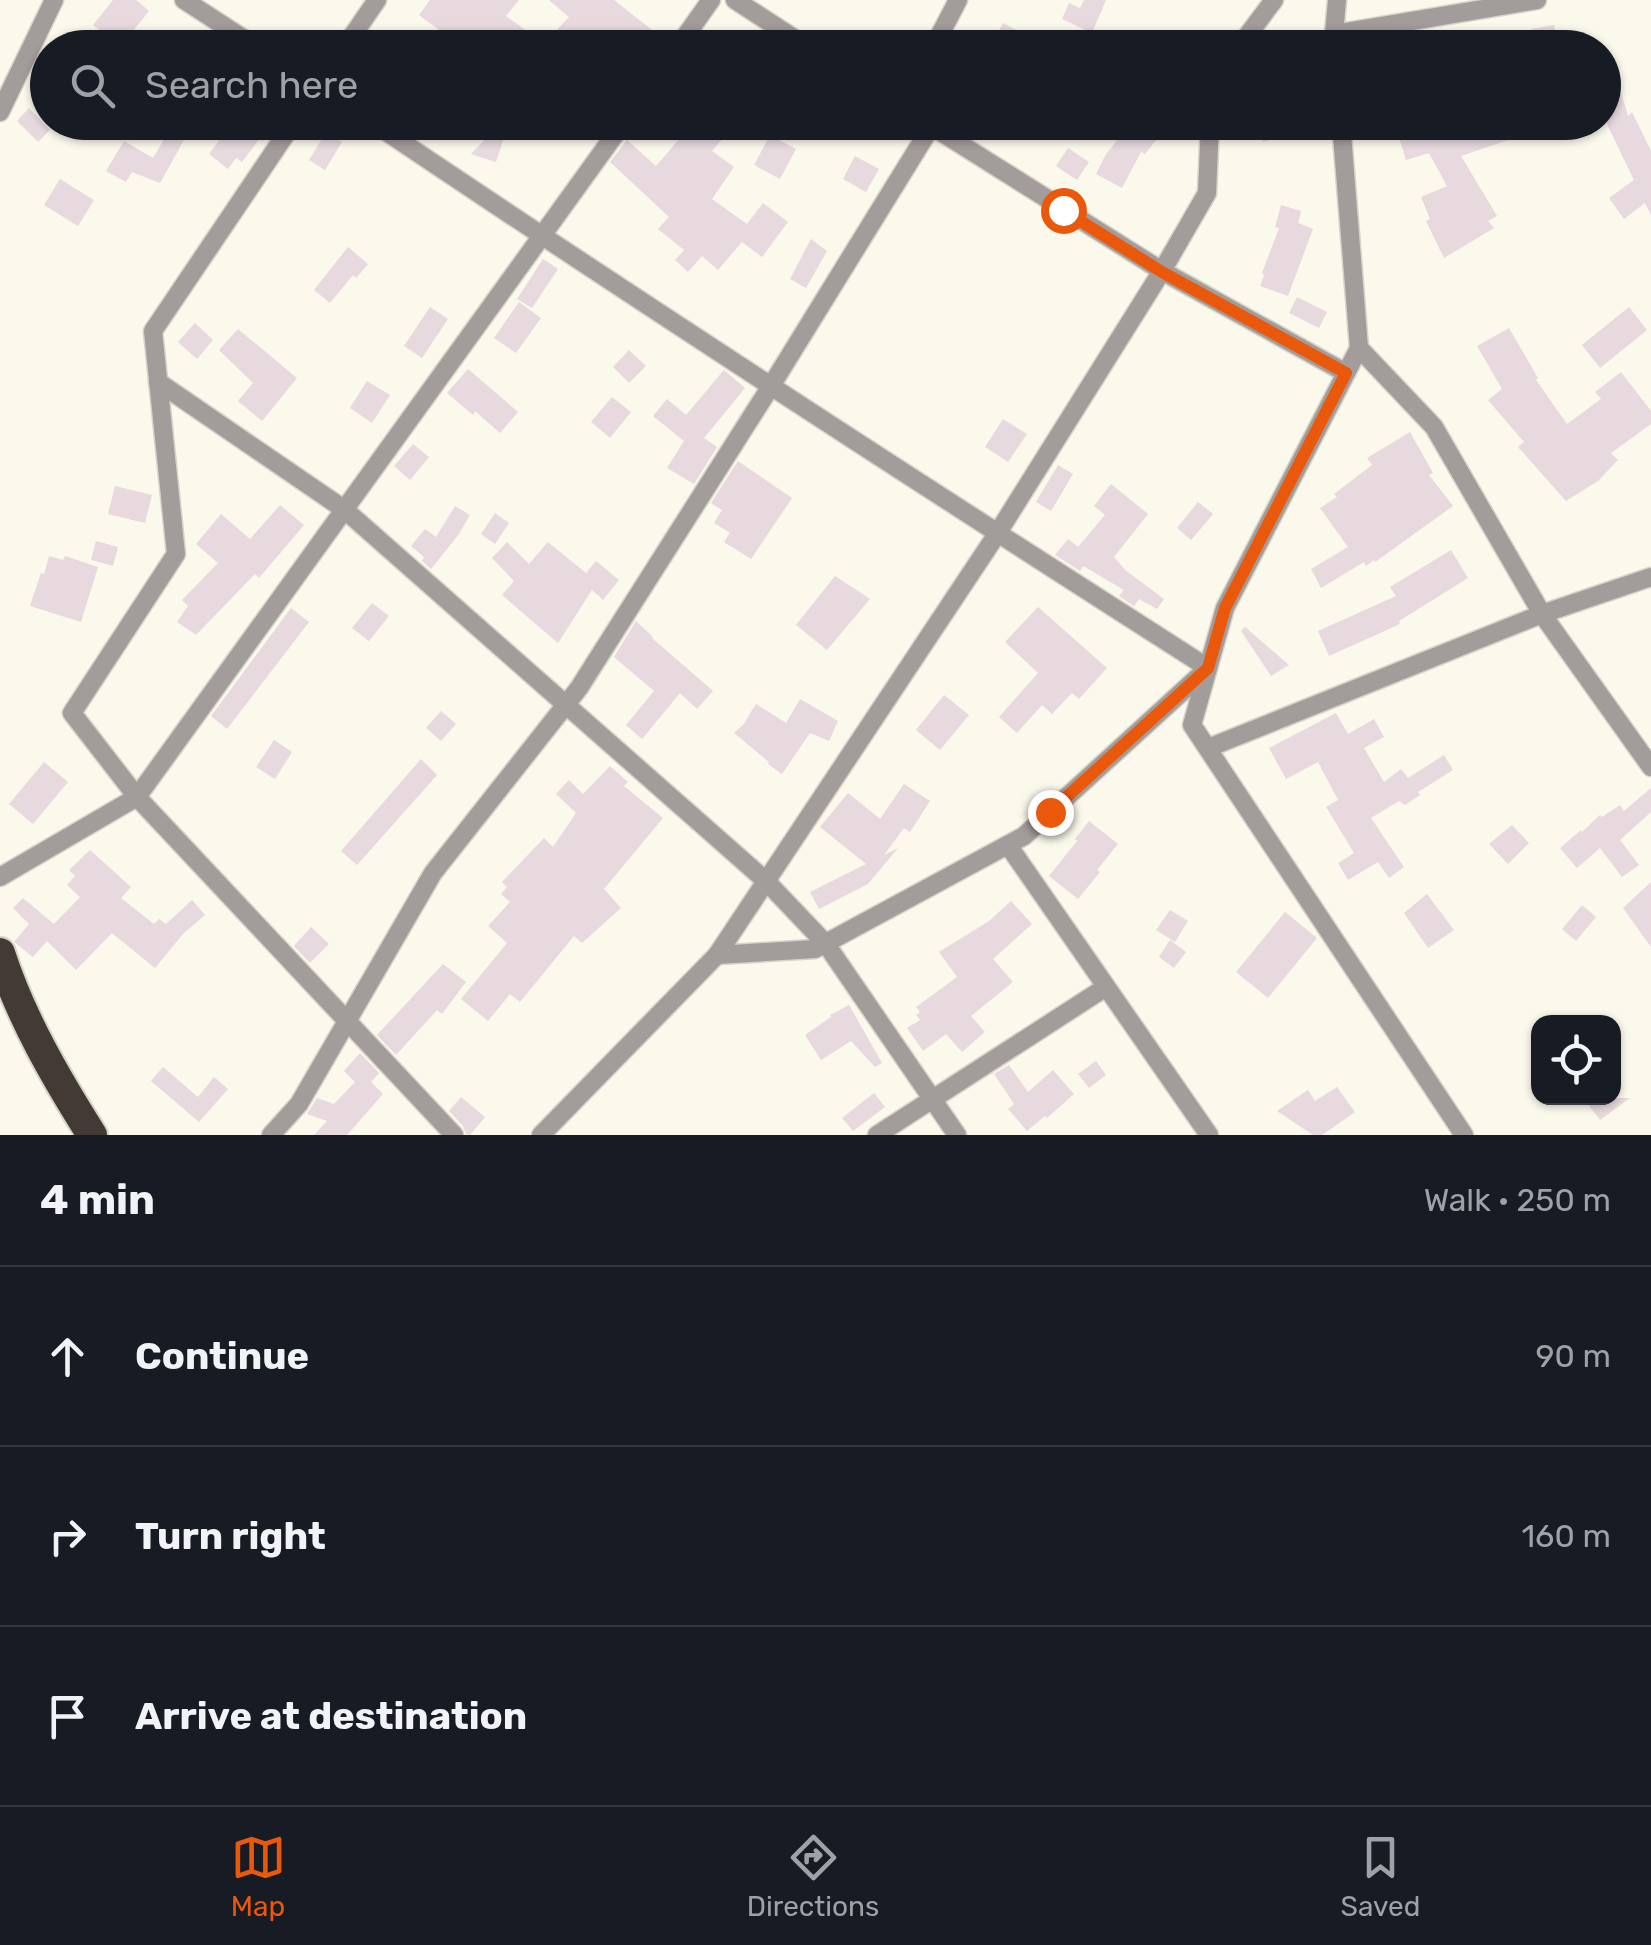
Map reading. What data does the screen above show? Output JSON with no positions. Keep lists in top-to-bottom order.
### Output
{
  "page": {
    "search": "Search here",
    "heading": ["4 min", "Walk · 250 m"],
    "list": [
      ["Continue", "90 m"],
      ["Turn right", "160 m"],
      "Arrive at destination"
    ],
    "nav": ["Map", "Directions", "Saved"]
  }
}
